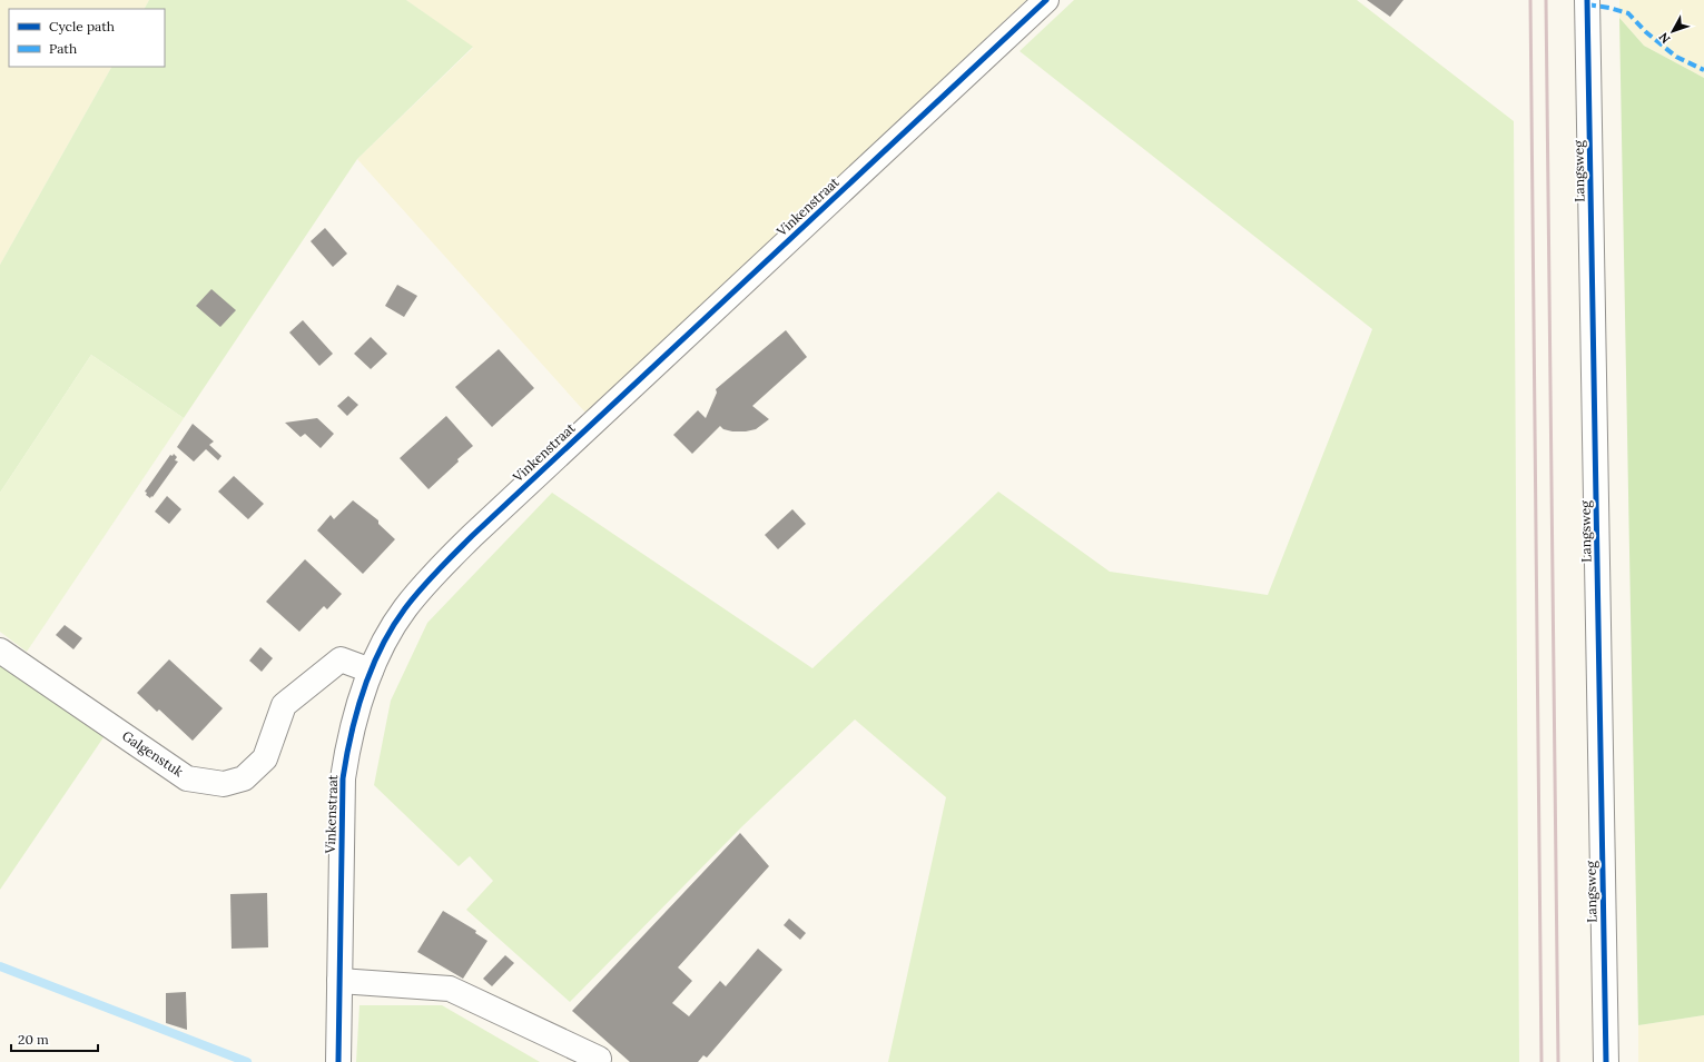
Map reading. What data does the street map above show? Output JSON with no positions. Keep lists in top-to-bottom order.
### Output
{
  "streets": {
    "street": ["Langsweg", "Vinkenstraat", "Galgenstuk"]
  },
  "crossings": [
    ["Vinkenstraat", "Galgenstuk"]
  ],
  "legend": ["Cycle path", "Path"],
  "scale_bar": "20 m",
  "north": "bottom left"
}
